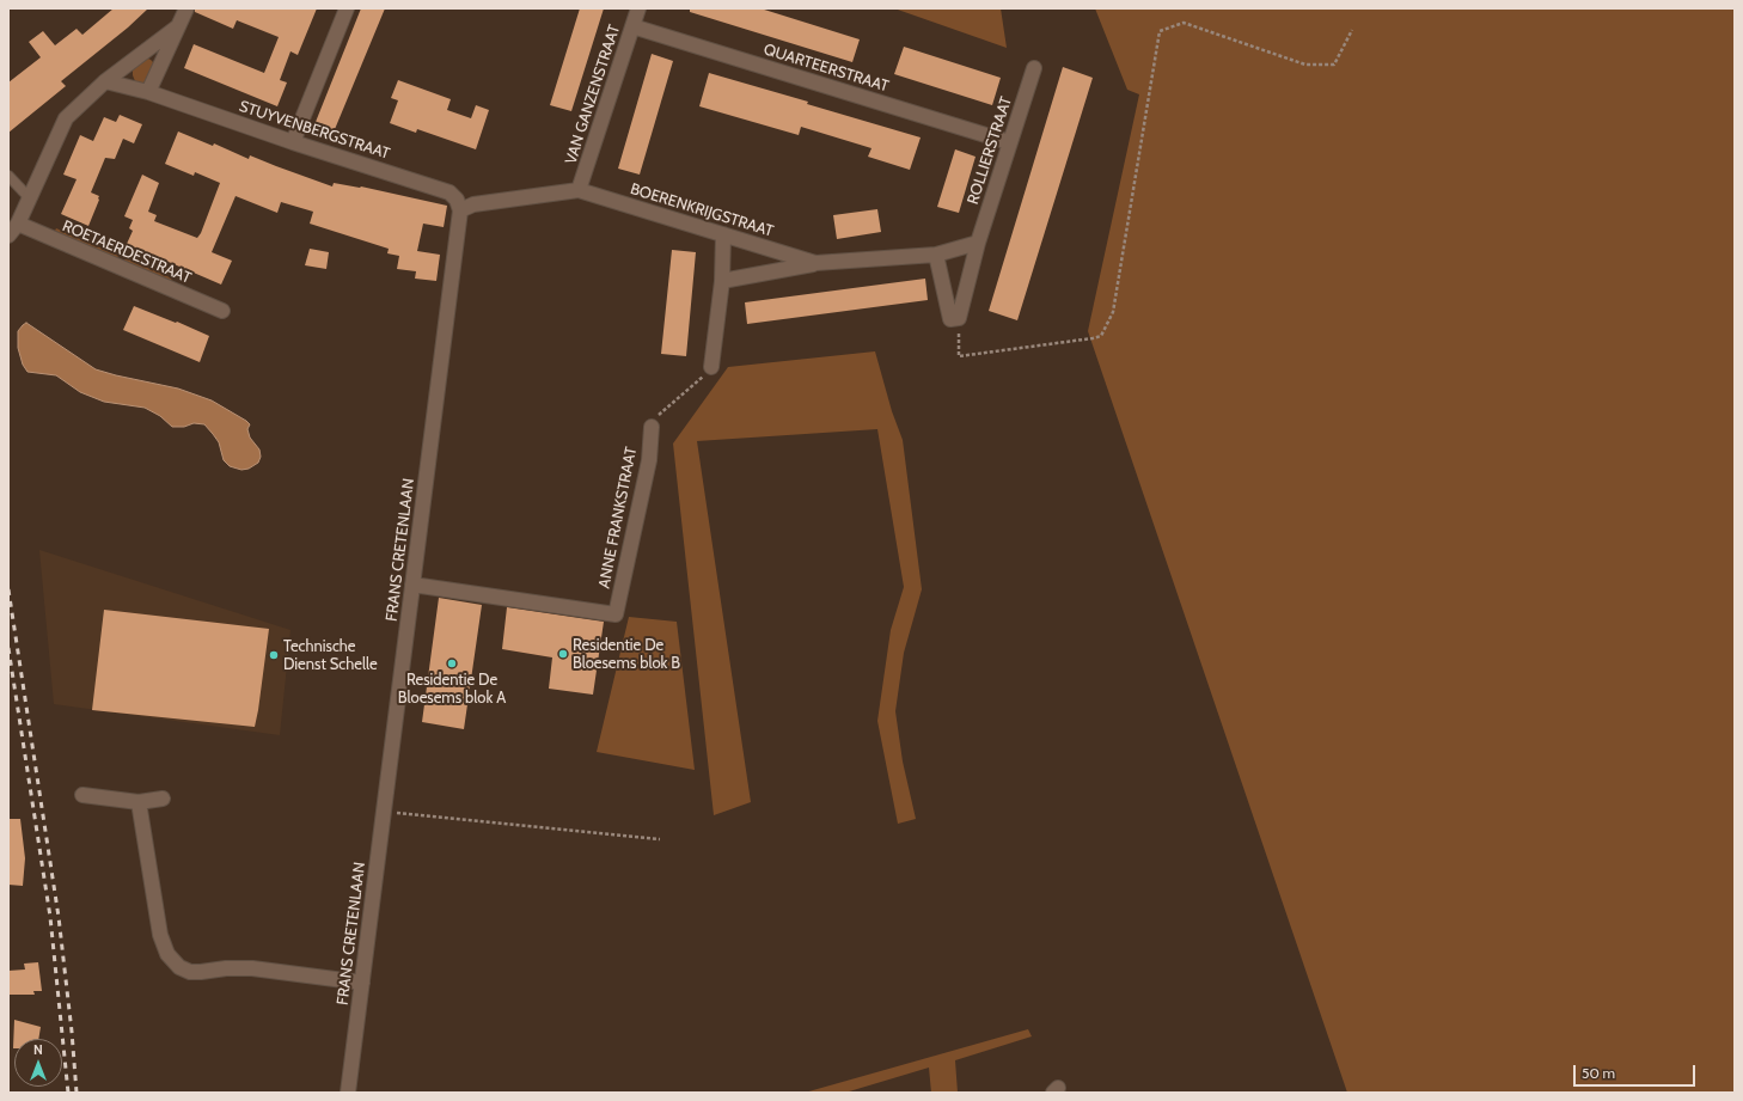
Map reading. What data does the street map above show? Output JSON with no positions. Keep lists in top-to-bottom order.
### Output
{
  "streets": {
    "street": [
      "QUARTEERSTRAAT",
      "VAN GANZENSTRAAT",
      "STUYVENBERGSTRAAT",
      "ROLLIERSTRAAT",
      "BOERENKRIJGSTRAAT",
      "ROETAERDESTRAAT",
      "ANNE FRANKSTRAAT",
      "FRANS CRETENLAAN"
    ]
  },
  "crossings": [
    ["QUARTEERSTRAAT", "VAN GANZENSTRAAT"],
    ["QUARTEERSTRAAT", "ROLLIERSTRAAT"],
    ["VAN GANZENSTRAAT", "BOERENKRIJGSTRAAT"],
    ["STUYVENBERGSTRAAT", "BOERENKRIJGSTRAAT"],
    ["STUYVENBERGSTRAAT", "FRANS CRETENLAAN"],
    ["ROLLIERSTRAAT", "BOERENKRIJGSTRAAT"],
    ["BOERENKRIJGSTRAAT", "FRANS CRETENLAAN"],
    ["ANNE FRANKSTRAAT", "FRANS CRETENLAAN"]
  ],
  "places": ["Residentie De Bloesems blok B", "Technische Dienst Schelle", "Residentie De Bloesems blok A"],
  "scale_bar": "50 m",
  "north": "top"
}
